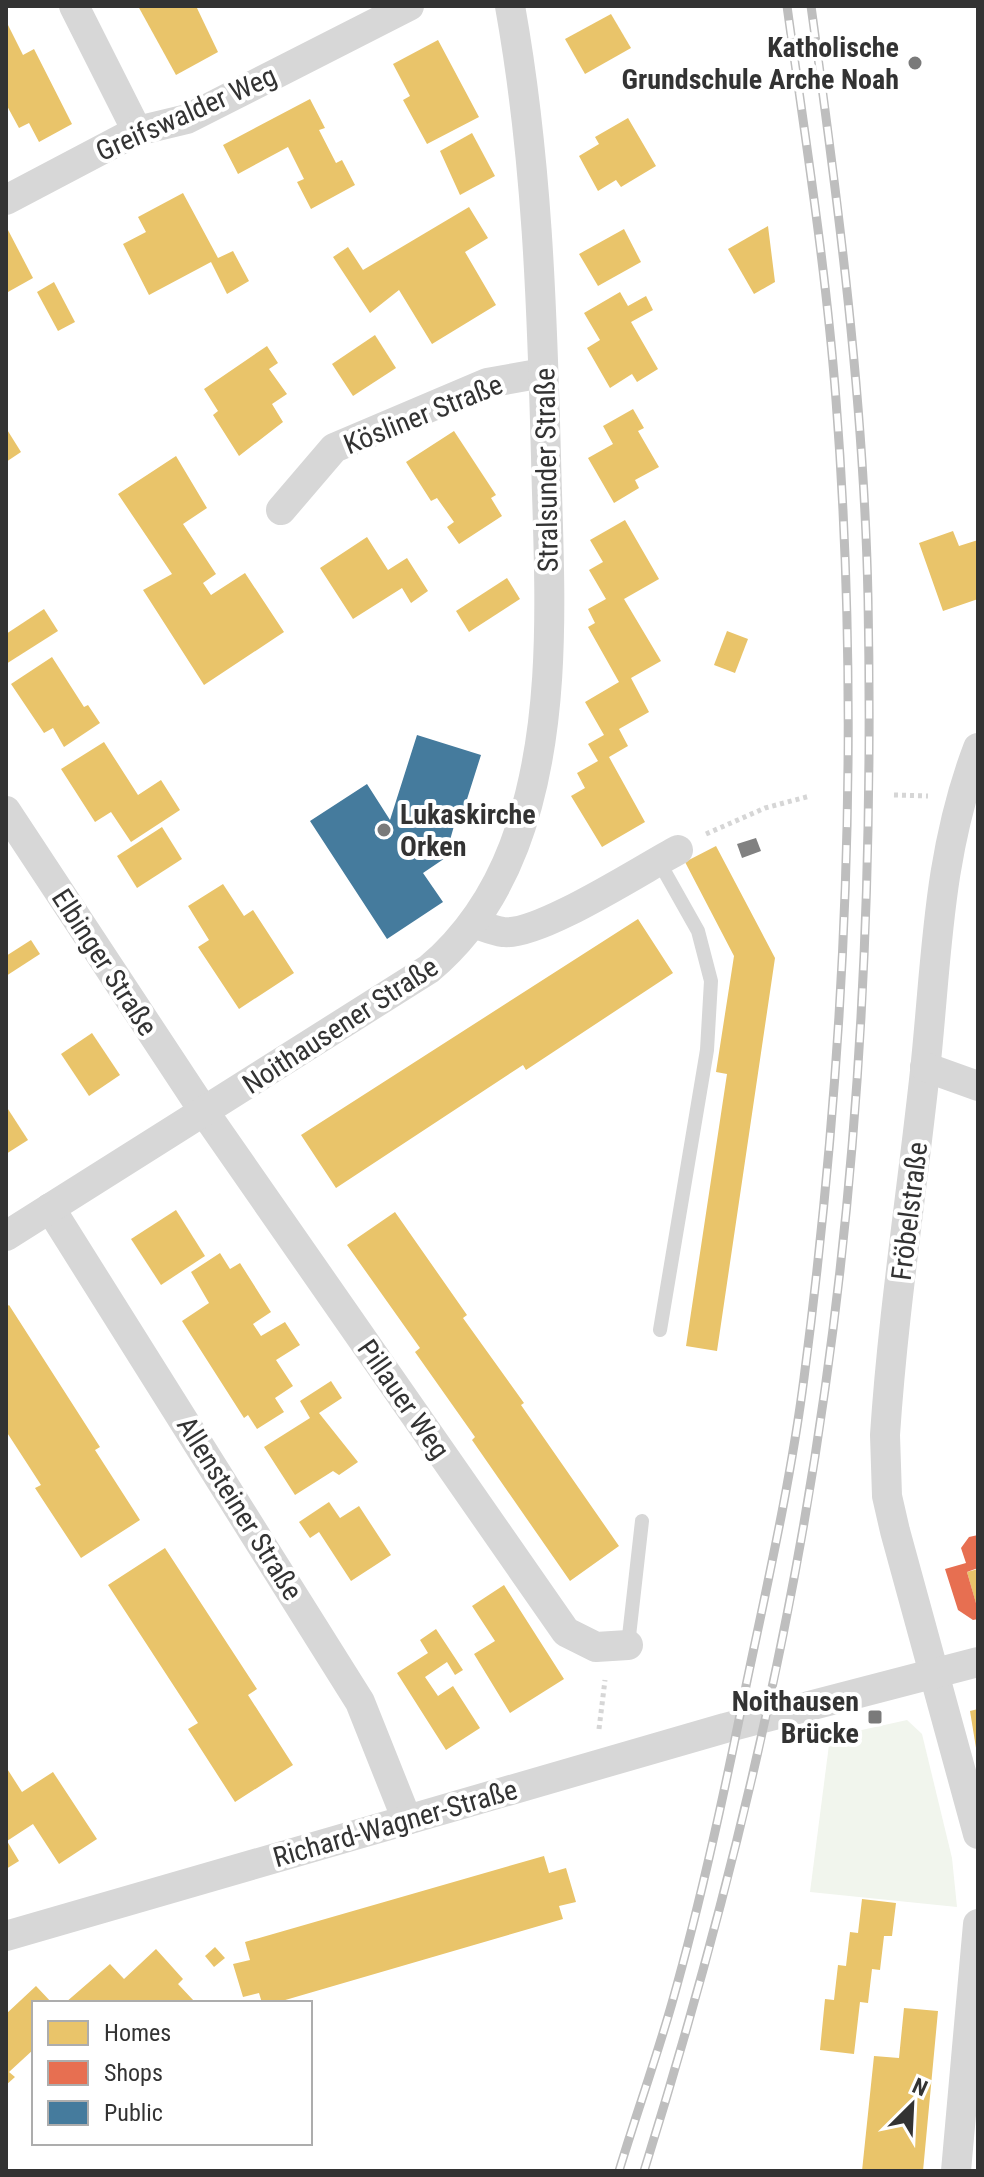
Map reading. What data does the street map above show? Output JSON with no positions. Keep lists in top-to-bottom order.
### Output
{
  "streets": {
    "street": [
      "Greifswalder Weg",
      "Kösliner Straße",
      "Stralsunder Straße",
      "Elbinger Straße",
      "Noithausener Straße",
      "Fröbelstraße",
      "Pillauer Weg",
      "Allensteiner Straße",
      "Richard-Wagner-Straße"
    ]
  },
  "crossings": [
    ["Kösliner Straße", "Stralsunder Straße"],
    ["Stralsunder Straße", "Noithausener Straße"],
    ["Elbinger Straße", "Noithausener Straße"],
    ["Elbinger Straße", "Pillauer Weg"],
    ["Noithausener Straße", "Pillauer Weg"],
    ["Noithausener Straße", "Allensteiner Straße"],
    ["Fröbelstraße", "Richard-Wagner-Straße"],
    ["Allensteiner Straße", "Richard-Wagner-Straße"]
  ],
  "places": {
    "other": ["Katholische Grundschule Arche Noah", "Lukaskirche Orken"],
    "transit": ["Noithausen Brücke"]
  },
  "legend": ["Homes", "Shops", "Public"],
  "north": "top right"
}
